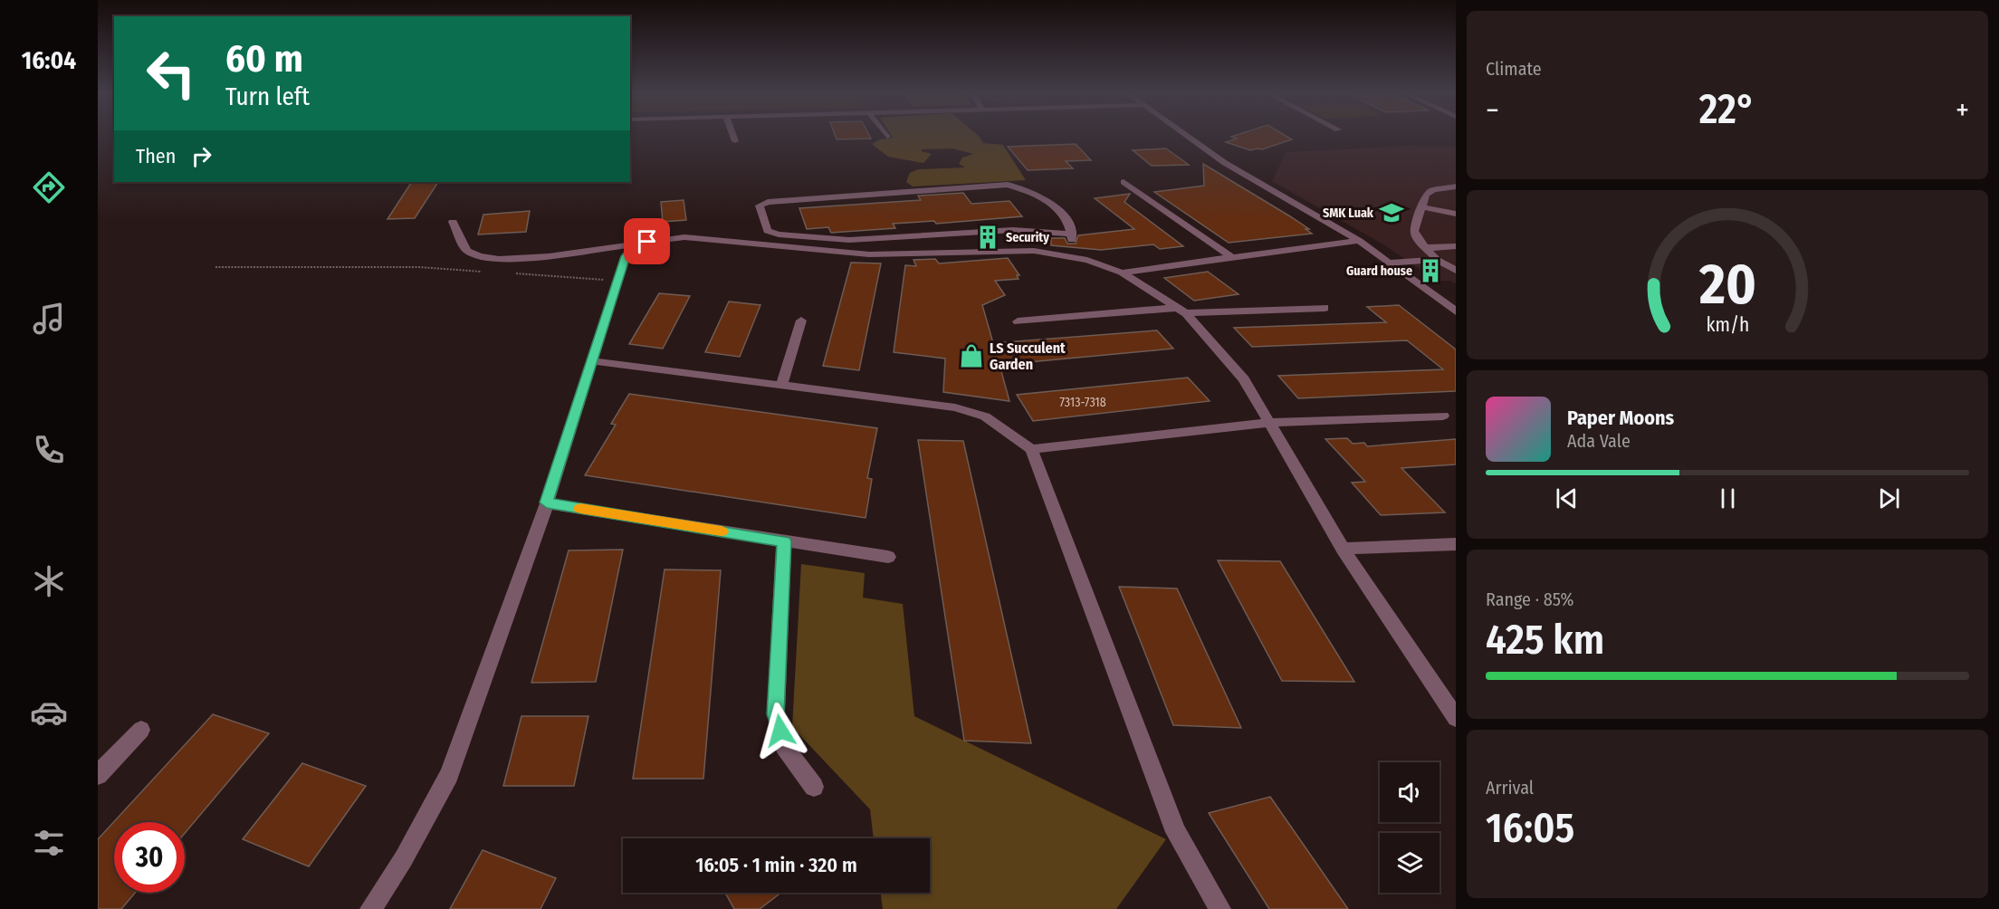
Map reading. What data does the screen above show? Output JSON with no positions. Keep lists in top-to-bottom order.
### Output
{
  "places": {
    "school or university": ["SMK Luak"],
    "building": ["Security", "Guard house"],
    "shop": ["LS Succulent Garden"]
  },
  "house_numbers": ["7313-7318"],
  "page": {
    "tabs": "16:04",
    "tile": [
      "Climate",
      ["Range · 85%", "425 km"],
      ["Arrival", "16:05"]
    ],
    "turn": ["60 m", "Turn left"],
    "heat": ["−", "22°", "+"],
    "then": "Then",
    "song": ["Paper Moons", "Ada Vale"],
    "limit": "30",
    "trip": "16:05 · 1 min · 320 m",
    "gauge": ["20", "km/h"]
  }
}
